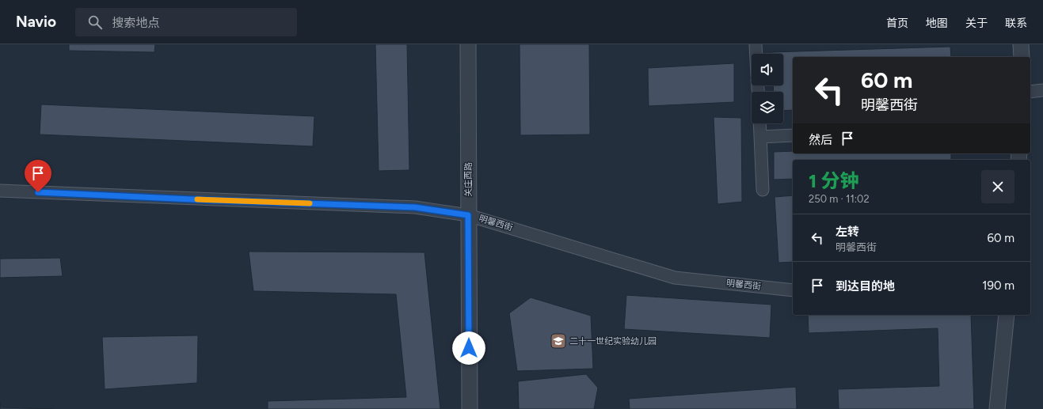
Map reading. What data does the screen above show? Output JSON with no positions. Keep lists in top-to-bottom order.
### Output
{
  "streets": {
    "street": ["关庄西路", "明馨西街"]
  },
  "crossings": [
    ["关庄西路", "明馨西街"]
  ],
  "places": {
    "school or university": ["二十一世纪实验幼儿园"]
  },
  "page": {
    "header": "Navio",
    "search": "搜索地点",
    "nav": [
      "首页",
      "地图",
      "关于",
      "联系"
    ],
    "turn": ["60 m", "明馨西街"],
    "then": "然后",
    "heading": ["1 分钟", "250 m · 11:02"],
    "list": [
      {
        "name": "左转",
        "note": "明馨西街",
        "value": "60 m"
      },
      {
        "name": "到达目的地",
        "value": "190 m"
      }
    ]
  }
}
